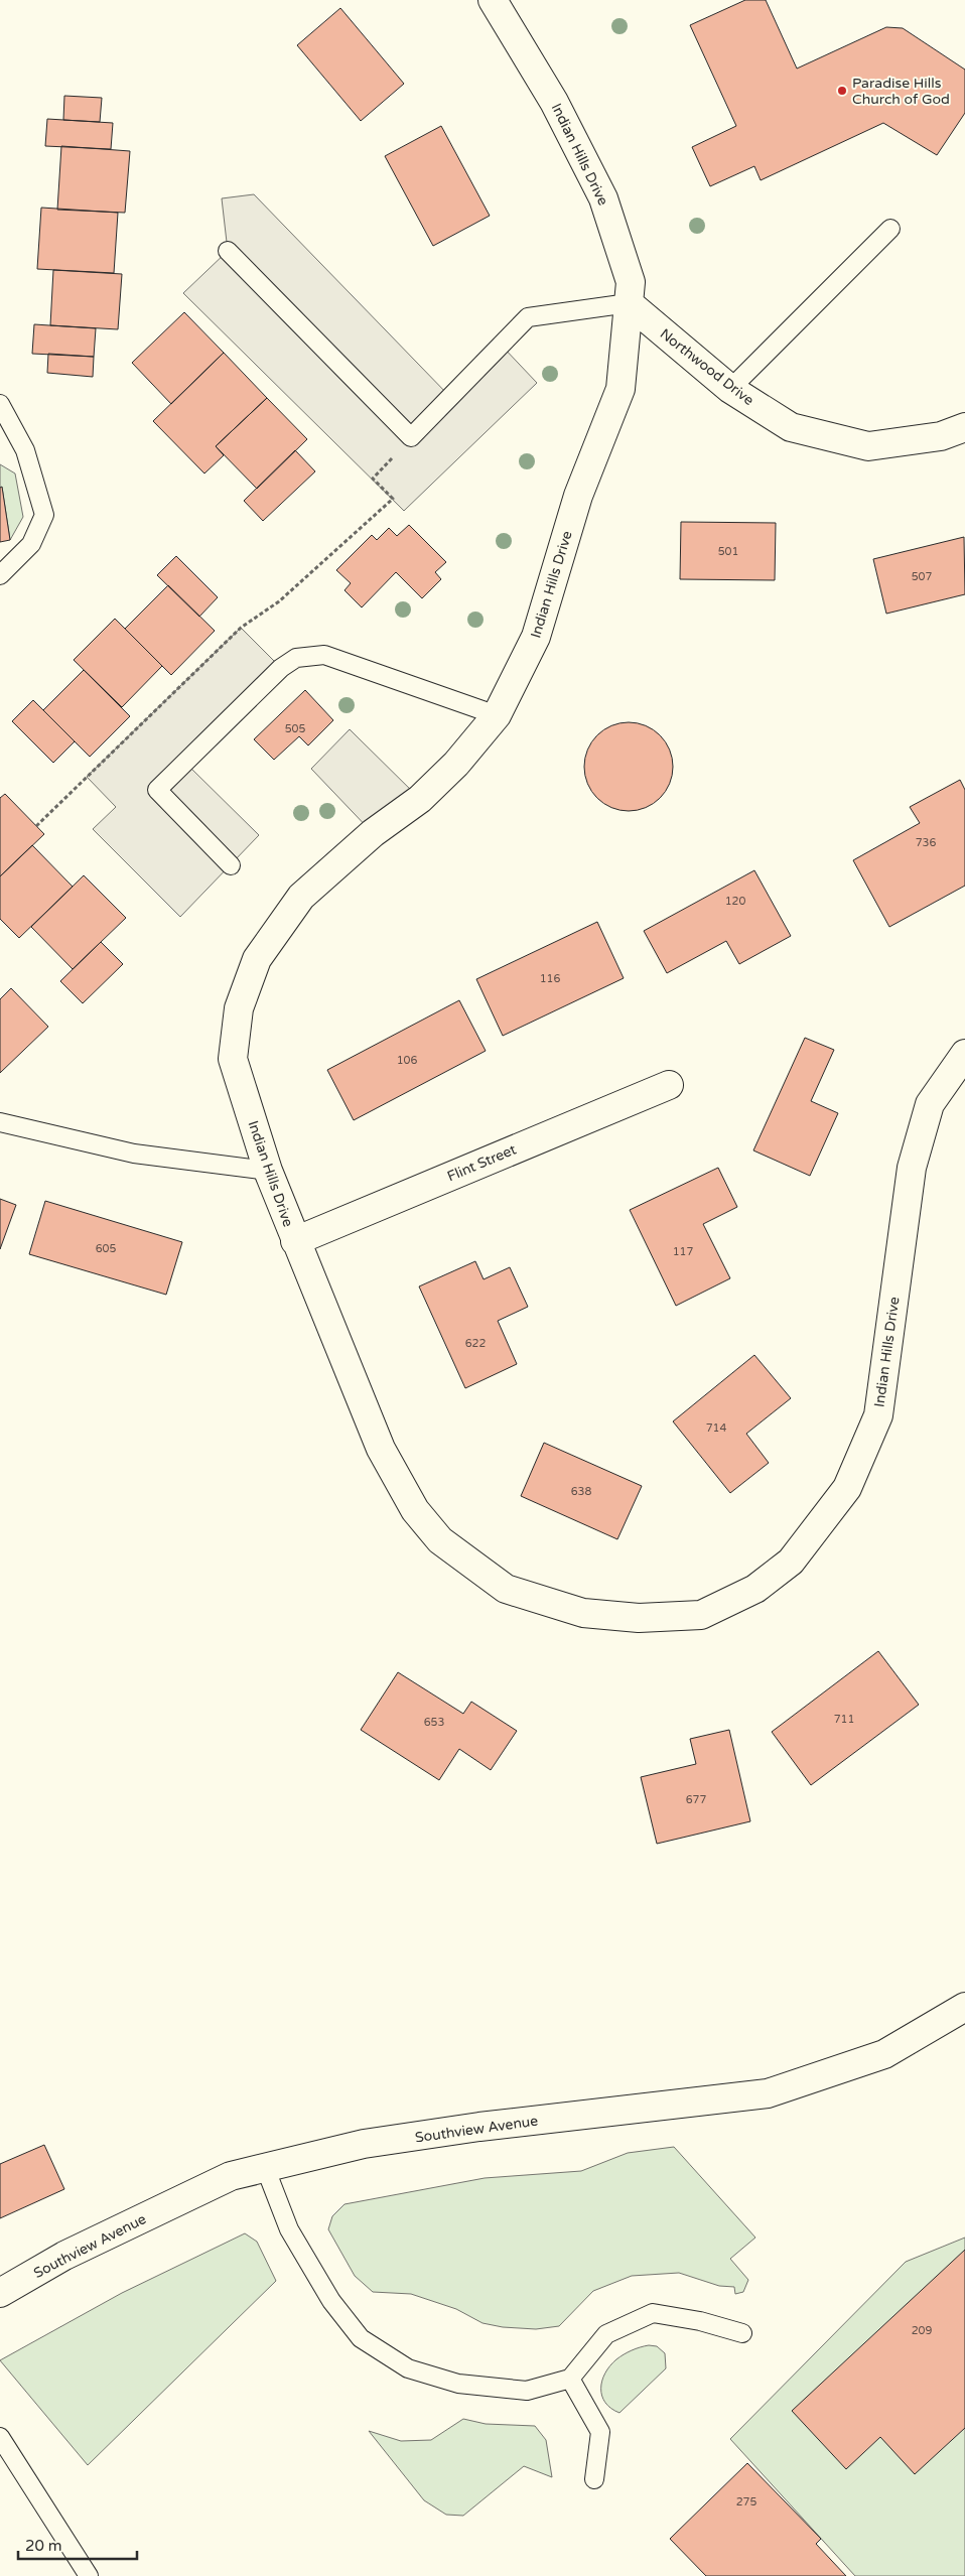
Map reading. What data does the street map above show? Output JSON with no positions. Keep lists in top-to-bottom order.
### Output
{
  "streets": {
    "street": [
      "Indian Hills Drive",
      "Northwood Drive",
      "Flint Street",
      "Southview Avenue"
    ]
  },
  "crossings": [
    ["Indian Hills Drive", "Northwood Drive"],
    ["Indian Hills Drive", "Flint Street"]
  ],
  "places": ["Paradise Hills Church of God"],
  "house_numbers": [
    "501",
    "507",
    "505",
    "736",
    "120",
    "116",
    "106",
    "605",
    "117",
    "622",
    "714",
    "638",
    "711",
    "653",
    "677",
    "209",
    "275"
  ],
  "scale_bar": "20 m"
}
